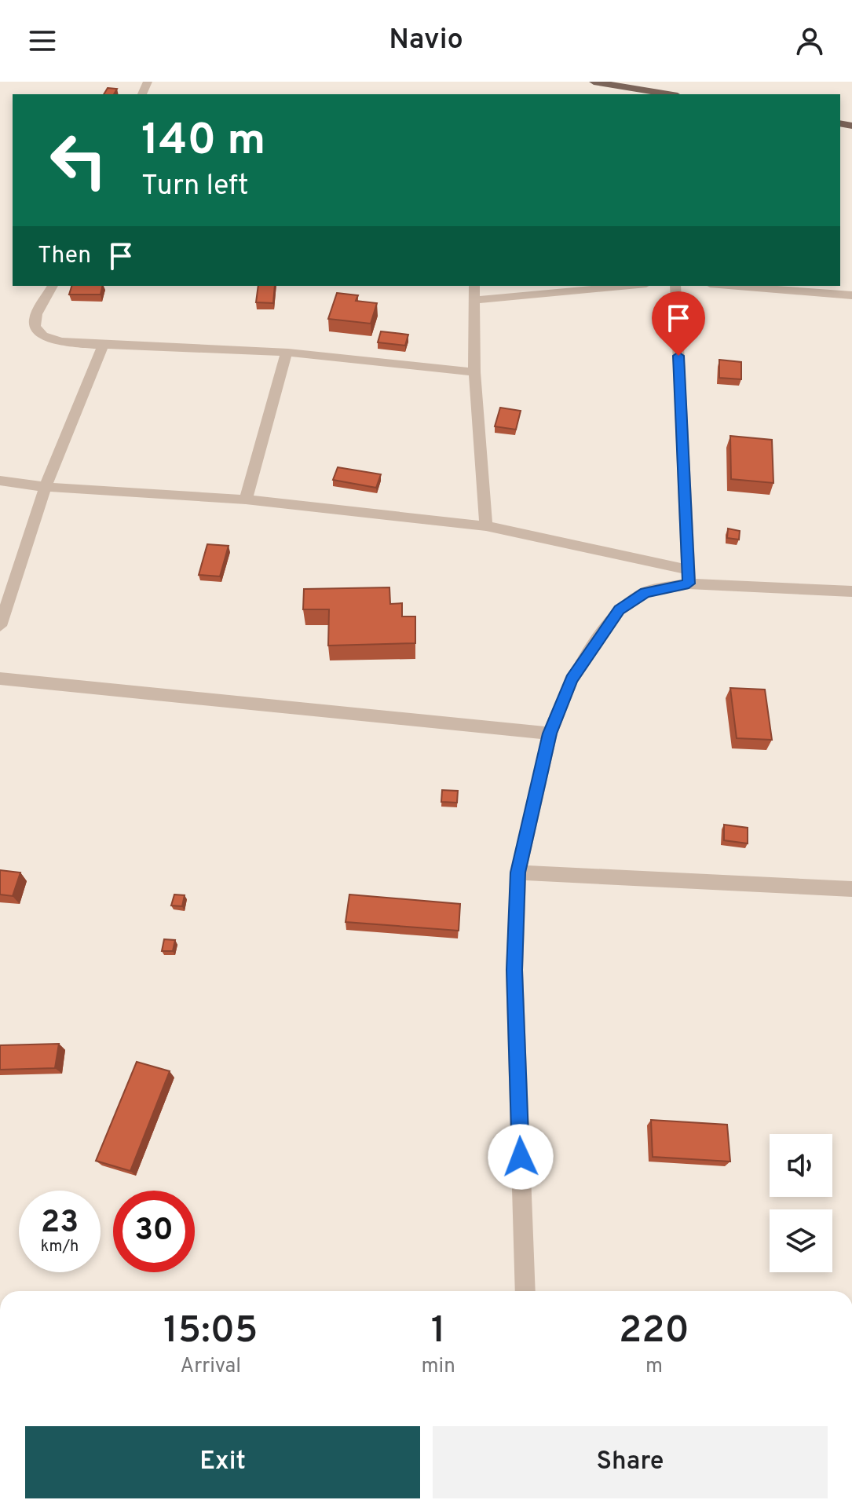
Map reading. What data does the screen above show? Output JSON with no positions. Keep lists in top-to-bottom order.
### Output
{
  "page": {
    "header": "Navio",
    "turn": ["140 m", "Turn left"],
    "then": "Then",
    "speed": "23 km/h",
    "limit": "30",
    "eta": [
      "15:05",
      "Arrival",
      "1",
      "min",
      "220",
      "m"
    ],
    "buttons": ["Exit", "Share"]
  }
}
